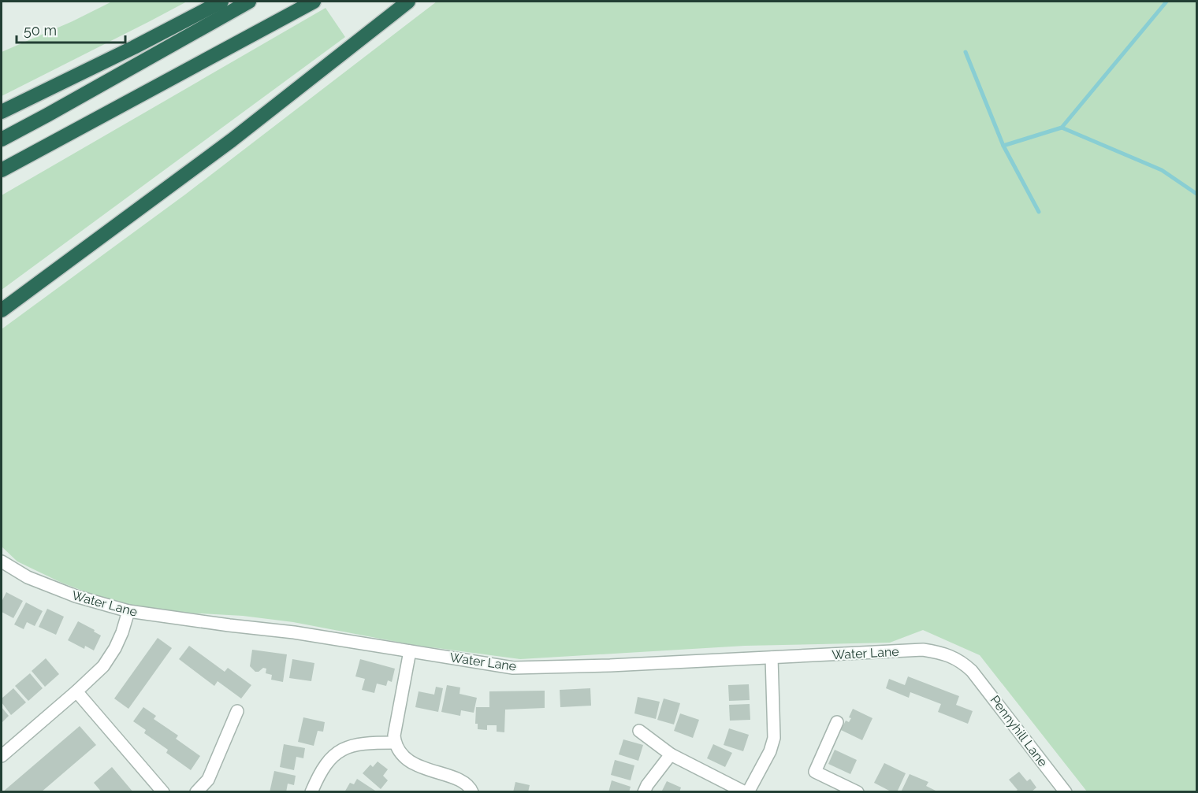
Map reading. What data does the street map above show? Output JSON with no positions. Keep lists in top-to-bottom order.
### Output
{
  "streets": {
    "street": ["Water Lane", "Pennyhill Lane"]
  },
  "crossings": [
    ["Water Lane", "Pennyhill Lane"]
  ],
  "scale_bar": "50 m"
}
